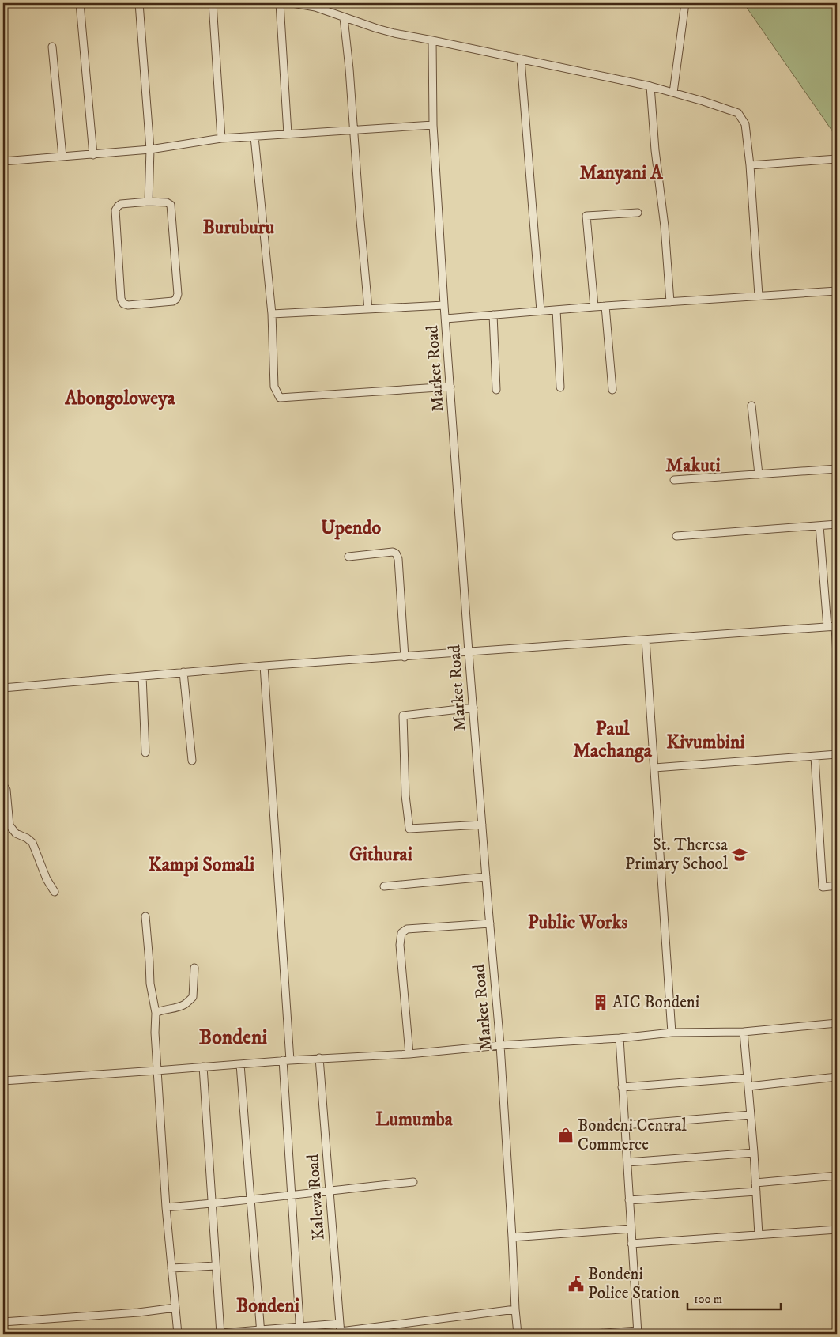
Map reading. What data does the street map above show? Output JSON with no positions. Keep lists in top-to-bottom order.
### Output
{
  "streets": {
    "street": ["Market Road", "Kalewa Road"]
  },
  "districts": [
    "Manyani A",
    "Buruburu",
    "Abongoloweya",
    "Makuti",
    "Upendo",
    "Paul Machanga",
    "Kivumbini",
    "Githurai",
    "Kampi Somali",
    "Public Works",
    "Bondeni",
    "Lumumba",
    "Bondeni"
  ],
  "places": {
    "school or university": ["St. Theresa Primary School"],
    "building": ["AIC Bondeni"],
    "shop": ["Bondeni Central Commerce"],
    "public building": ["Bondeni Police Station"]
  },
  "scale_bar": "100 m"
}
